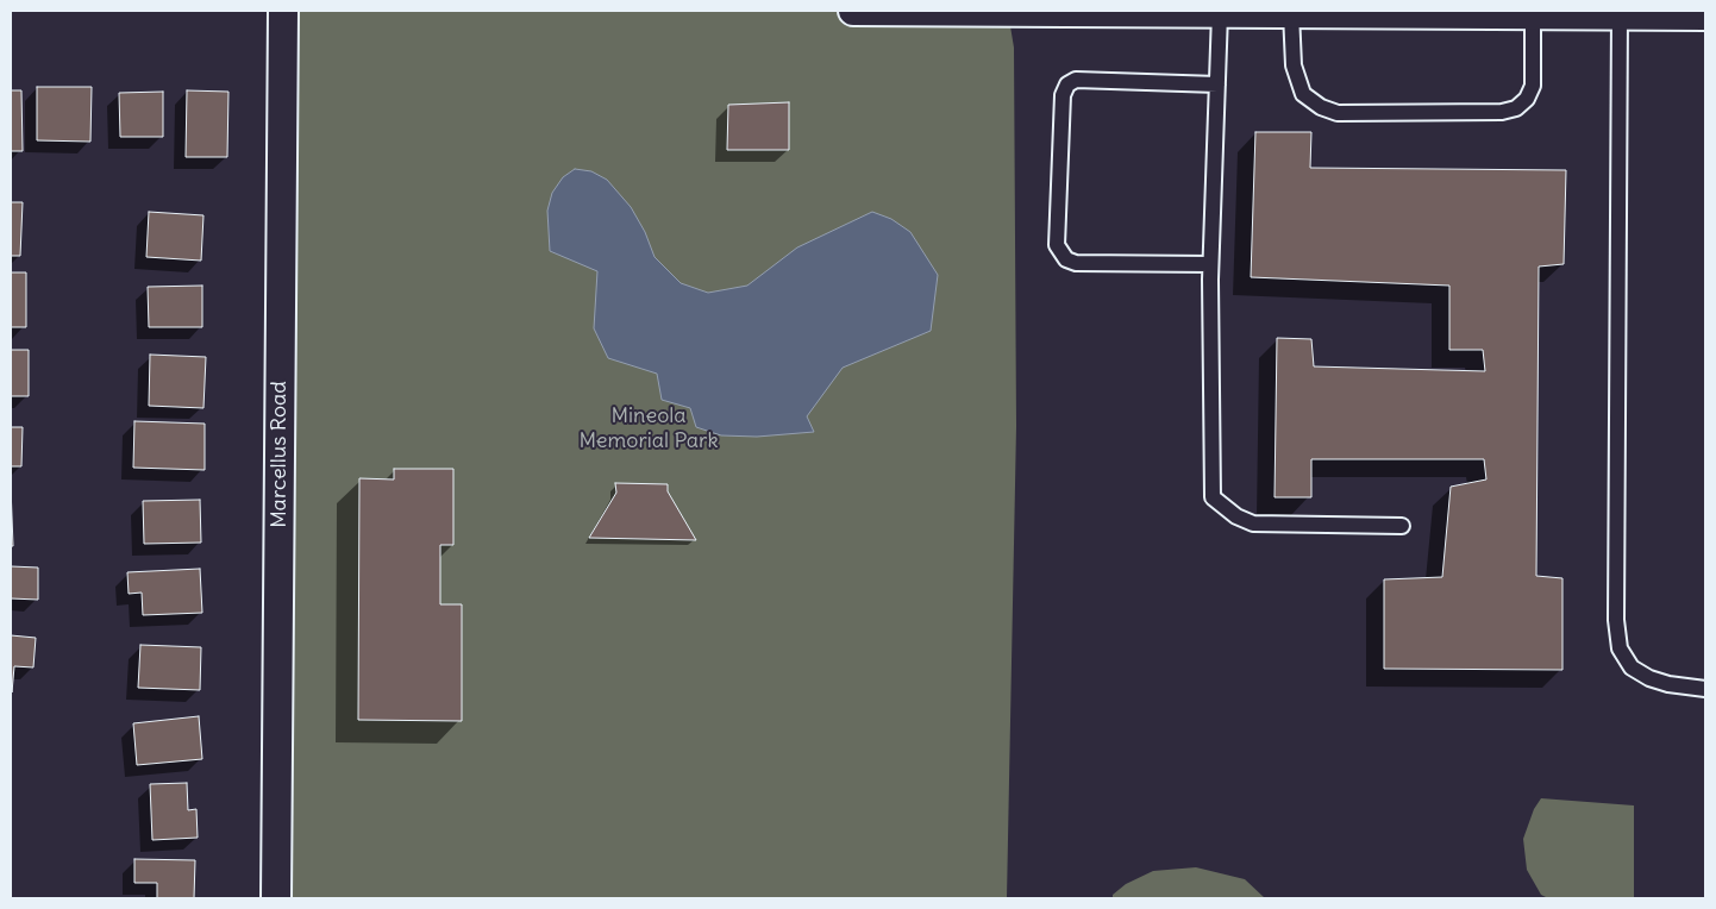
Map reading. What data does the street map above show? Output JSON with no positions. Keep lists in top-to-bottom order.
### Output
{
  "streets": {
    "street": ["Marcellus Road"]
  },
  "parks": ["Mineola Memorial Park"]
}
